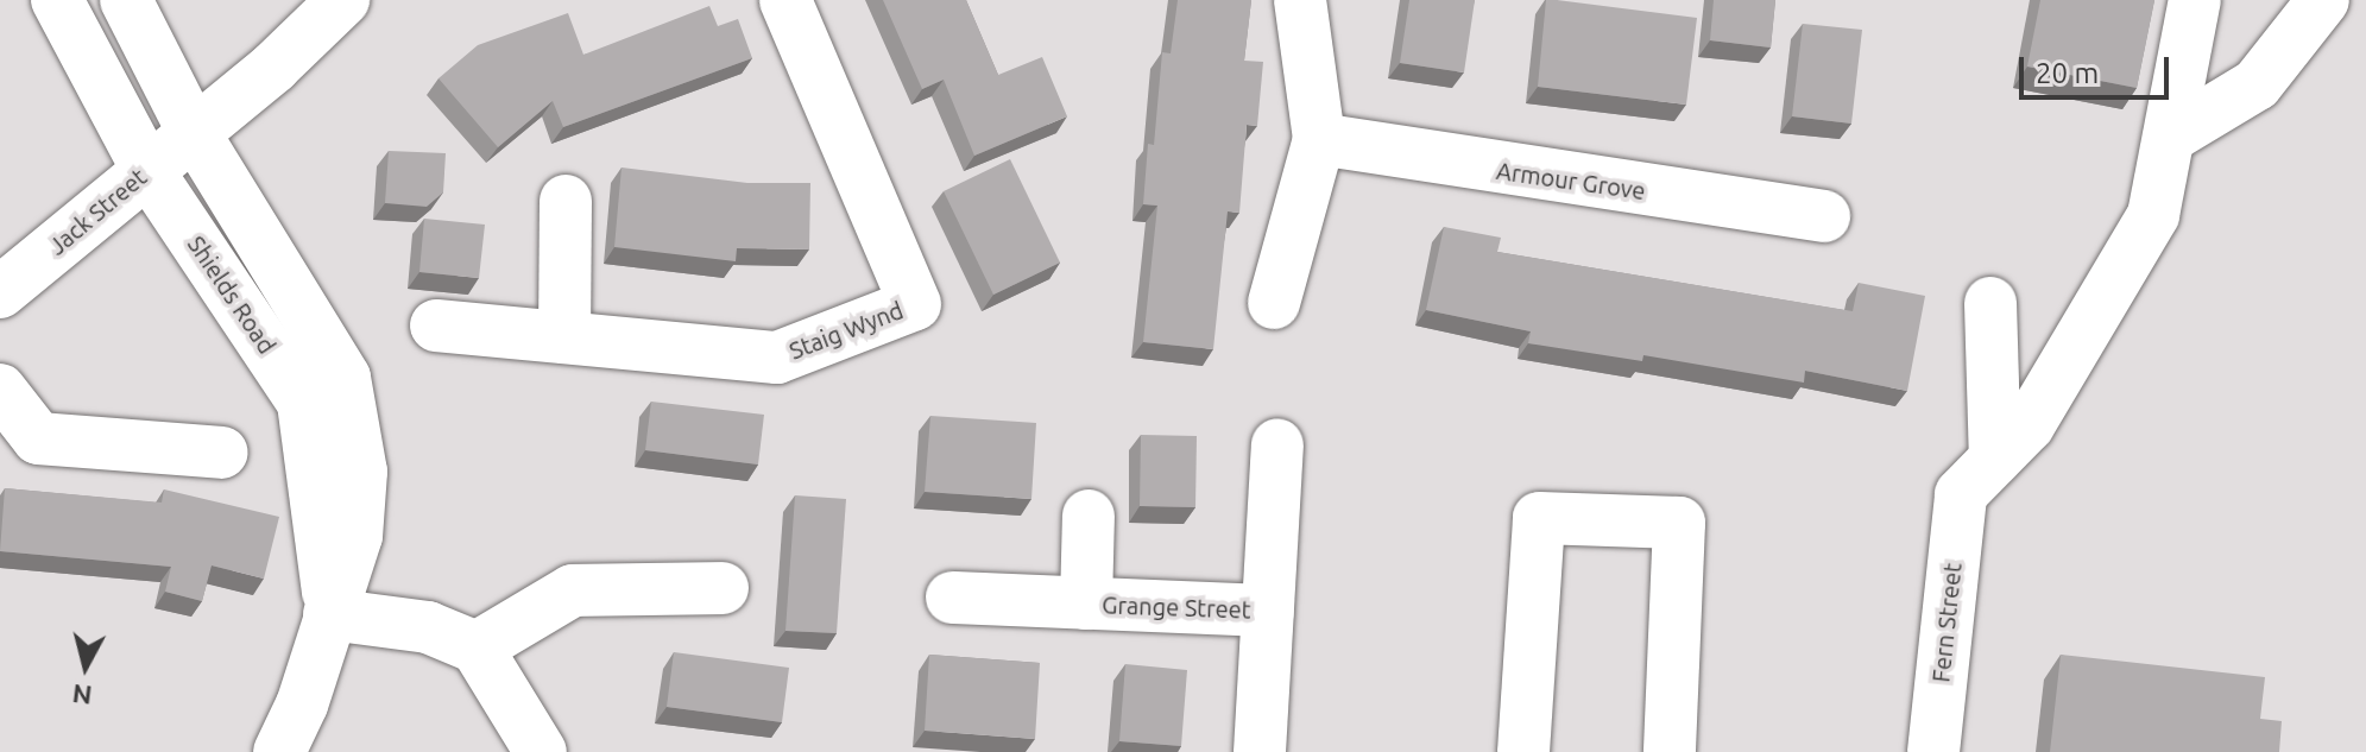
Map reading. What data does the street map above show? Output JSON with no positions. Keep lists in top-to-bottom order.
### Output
{
  "streets": {
    "street": [
      "Armour Grove",
      "Jack Street",
      "Shields Road",
      "Staig Wynd",
      "Grange Street",
      "Fern Street"
    ]
  },
  "crossings": [
    ["Jack Street", "Shields Road"]
  ],
  "scale_bar": "20 m",
  "north": "bottom"
}
